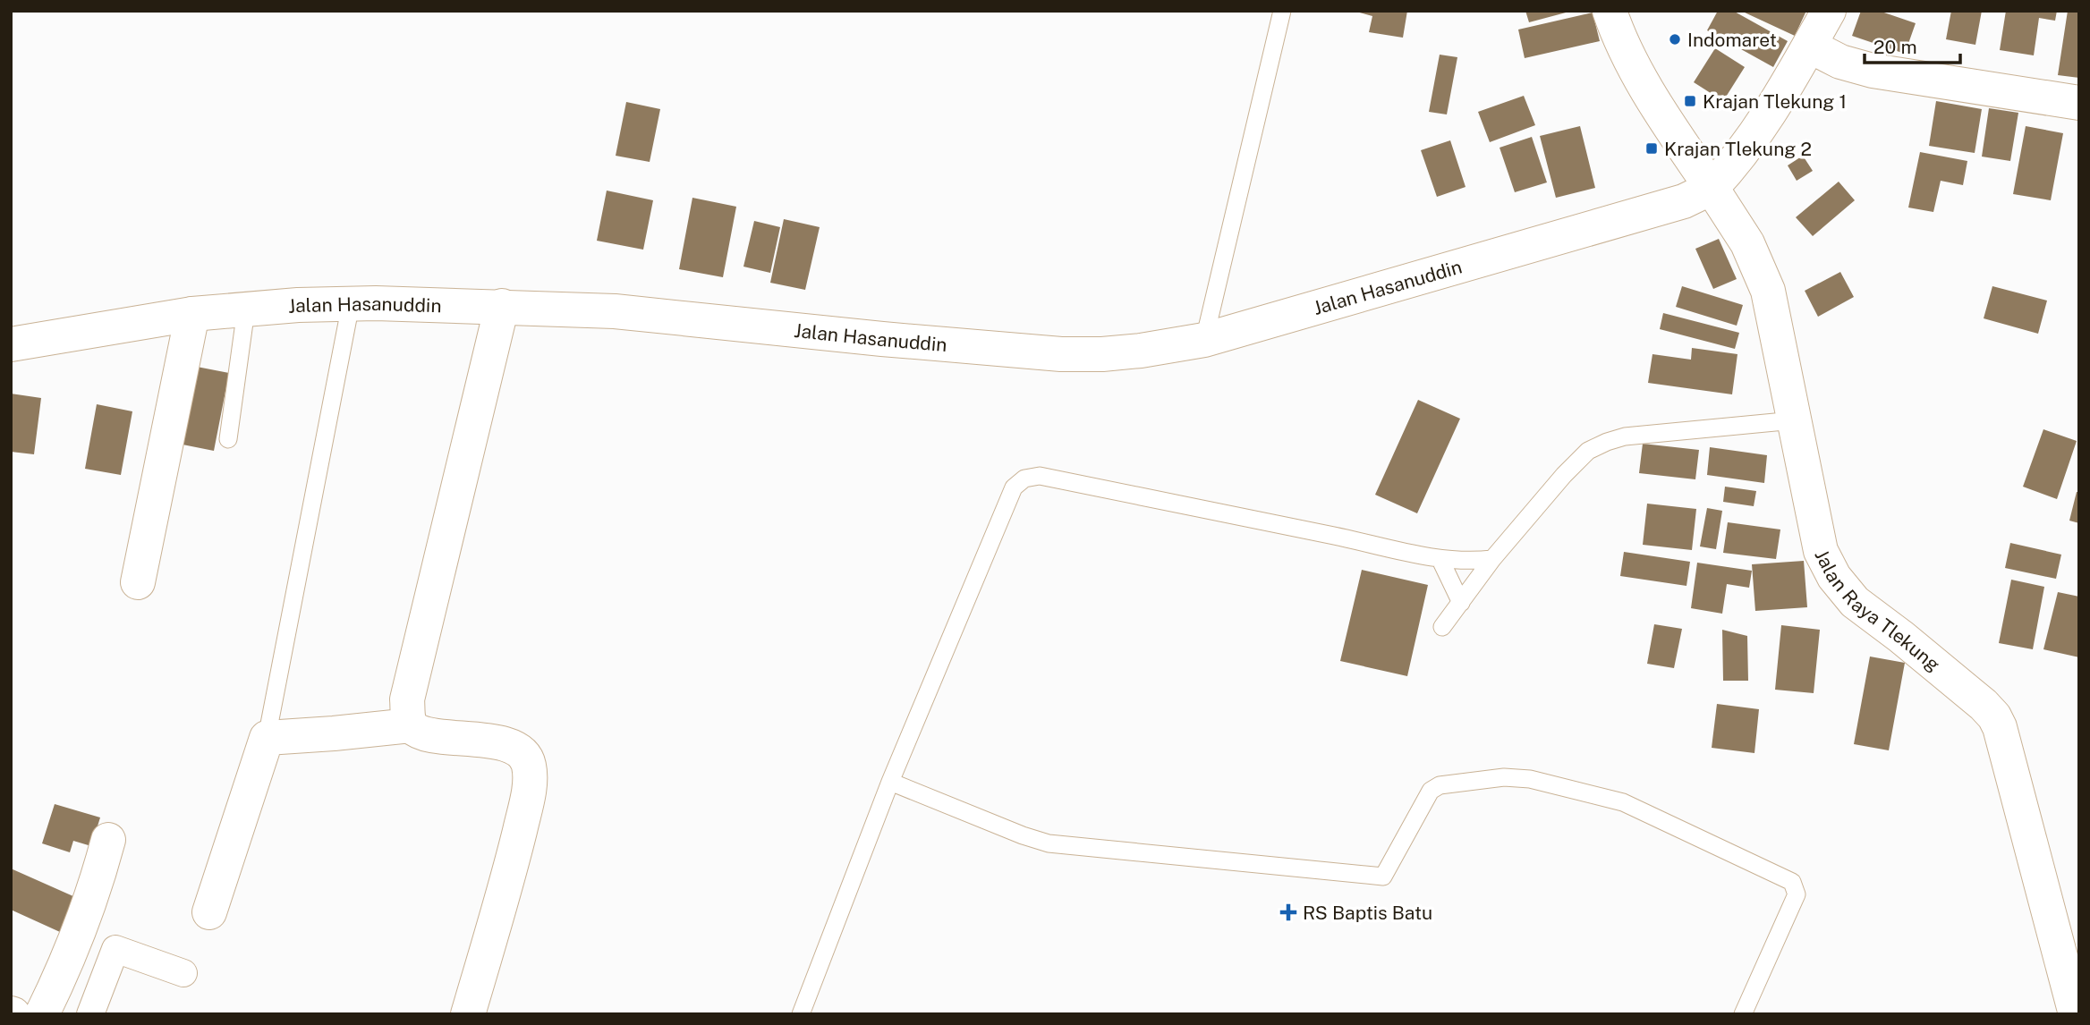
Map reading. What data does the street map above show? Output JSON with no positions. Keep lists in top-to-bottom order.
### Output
{
  "streets": {
    "main road": ["Jalan Hasanuddin", "Jalan Raya Tlekung"]
  },
  "crossings": [
    ["Jalan Hasanuddin", "Jalan Raya Tlekung"]
  ],
  "places": {
    "other": ["Indomaret"],
    "transit": ["Krajan Tlekung 1", "Krajan Tlekung 2"],
    "health": ["RS Baptis Batu"]
  },
  "scale_bar": "20 m"
}
